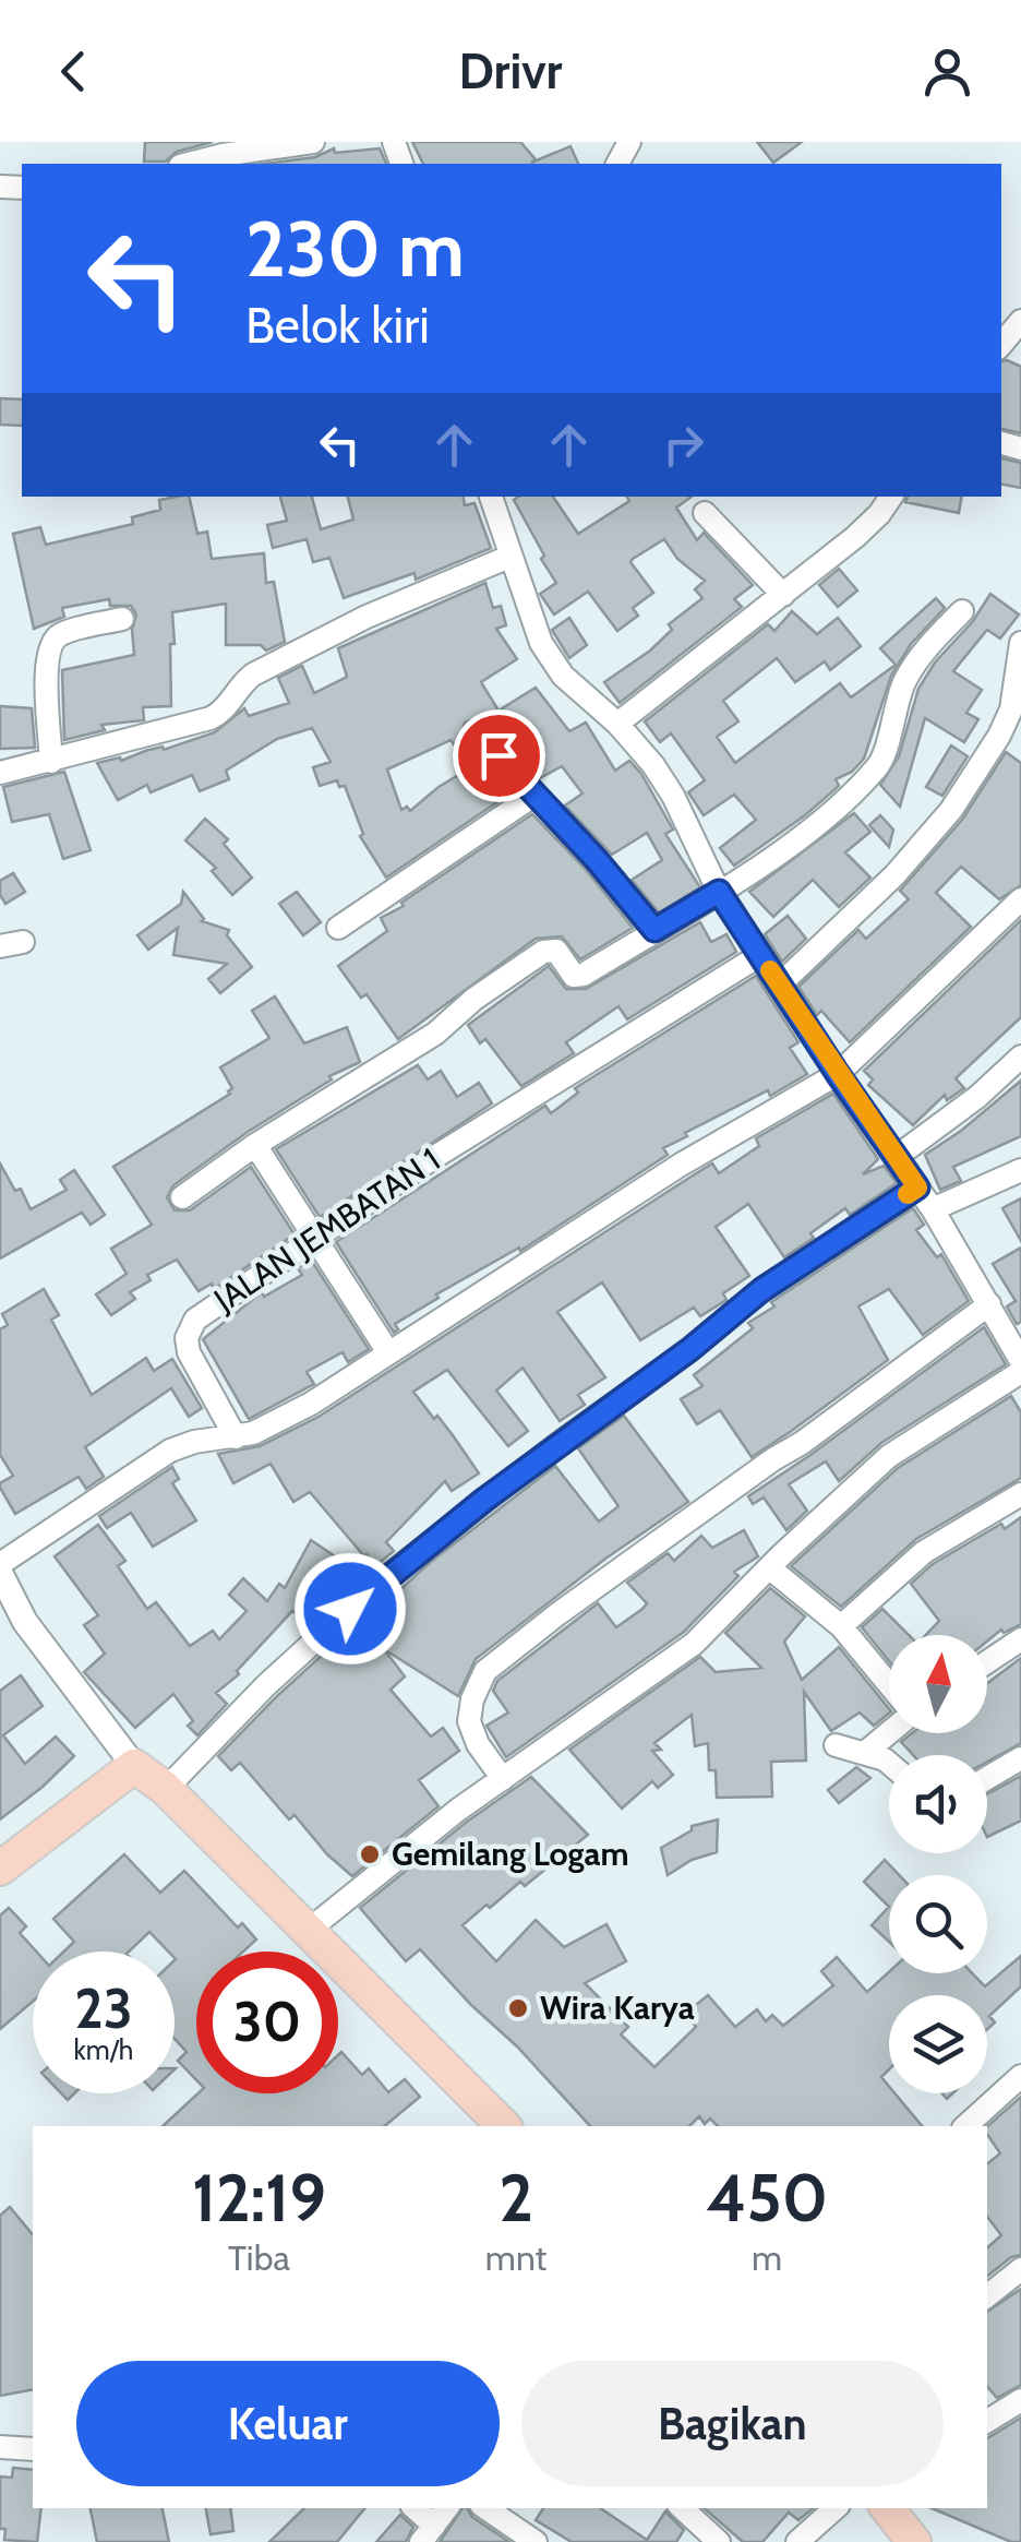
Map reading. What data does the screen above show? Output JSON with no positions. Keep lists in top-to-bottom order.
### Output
{
  "streets": {
    "street": ["JALAN JEMBATAN 1"]
  },
  "places": ["Gemilang Logam", "Wira Karya"],
  "north": "top",
  "page": {
    "header": "Drivr",
    "turn": ["230 m", "Belok kiri"],
    "speed": "23 km/h",
    "limit": "30",
    "eta": [
      "12:19",
      "Tiba",
      "2",
      "mnt",
      "450",
      "m"
    ],
    "buttons": ["Keluar", "Bagikan"]
  }
}
